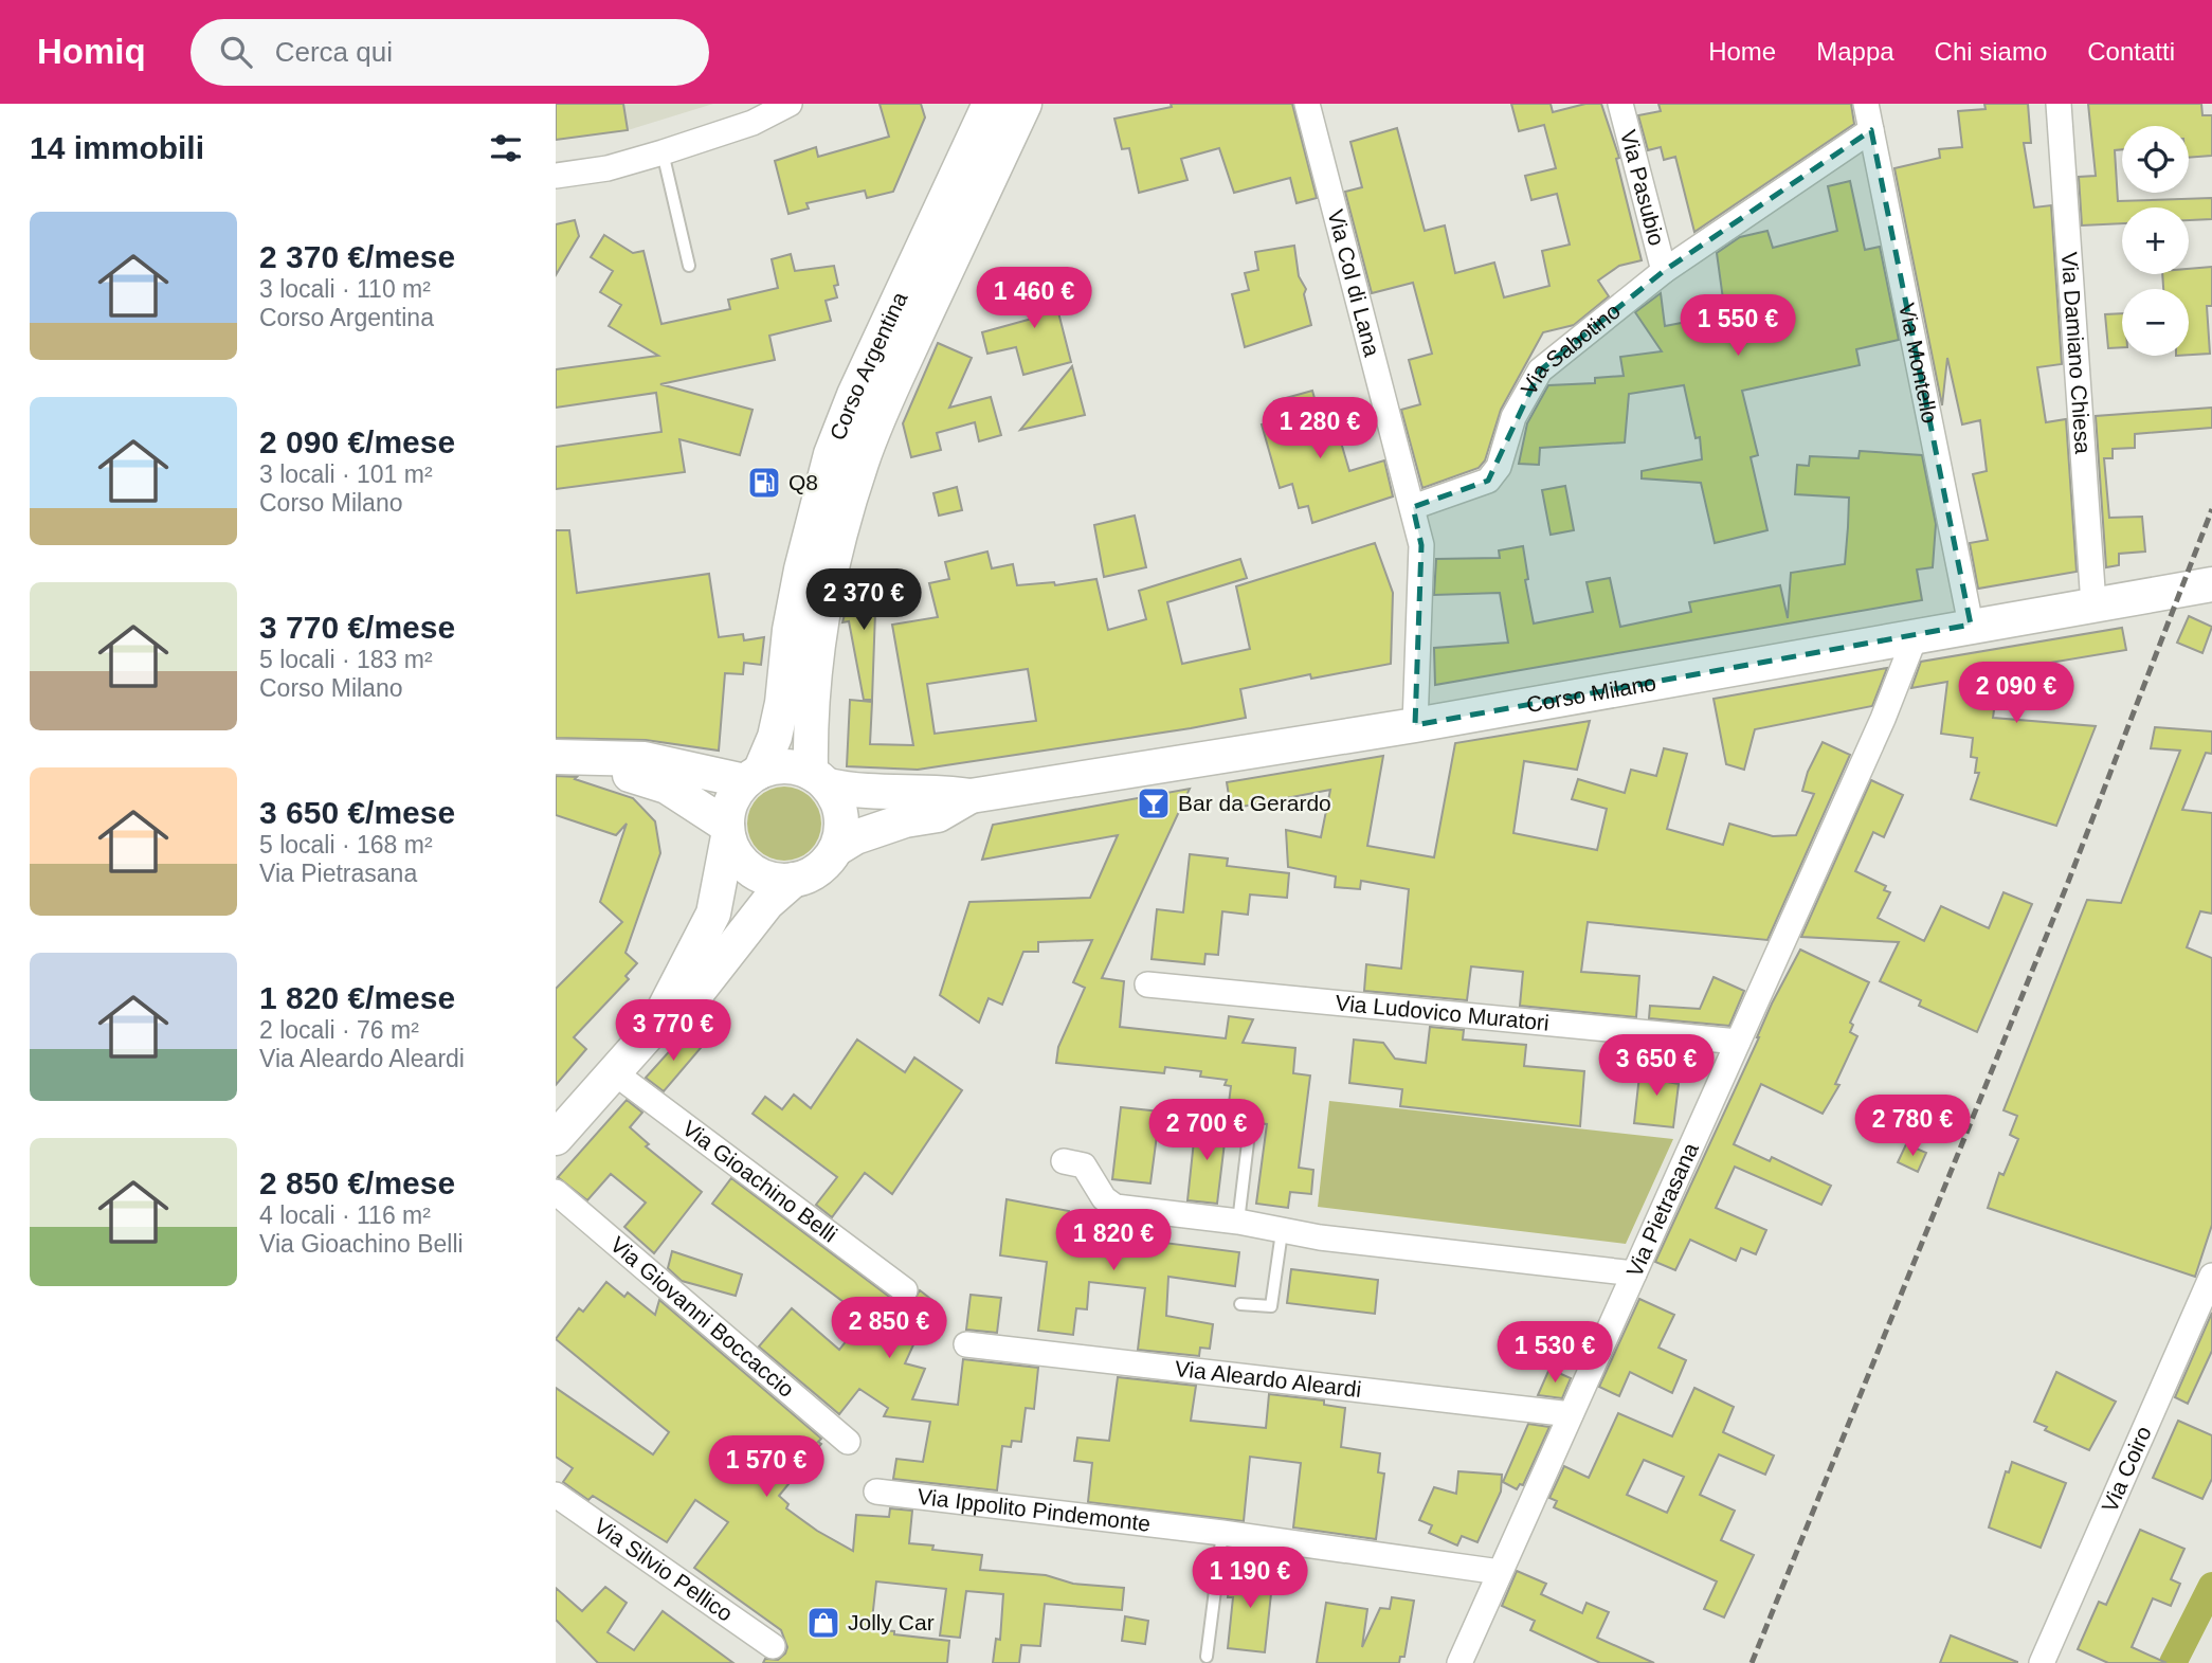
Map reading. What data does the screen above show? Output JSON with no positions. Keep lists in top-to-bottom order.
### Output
{
  "streets": {
    "main road": ["Corso Argentina", "Corso Milano"],
    "street": [
      "Via Pasubio",
      "Via Col di Lana",
      "Via Sabotino",
      "Via Damiano Chiesa",
      "Via Montello",
      "Via Ludovico Muratori",
      "Via Gioachino Belli",
      "Via Pietrasana",
      "Via Giovanni Boccaccio",
      "Via Aleardo Aleardi",
      "Via Coiro",
      "Via Ippolito Pindemonte",
      "Via Silvio Pellico"
    ]
  },
  "crossings": [
    ["Via Pasubio", "Via Sabotino"],
    ["Via Col di Lana", "Via Sabotino"],
    ["Via Col di Lana", "Corso Milano"],
    ["Via Sabotino", "Via Montello"],
    ["Via Damiano Chiesa", "Corso Milano"],
    ["Via Montello", "Corso Milano"],
    ["Corso Argentina", "Corso Milano"],
    ["Corso Milano", "Via Pietrasana"],
    ["Via Ludovico Muratori", "Via Pietrasana"],
    ["Via Pietrasana", "Via Aleardo Aleardi"],
    ["Via Pietrasana", "Via Ippolito Pindemonte"]
  ],
  "places": {
    "fuel station": ["Q8"],
    "bar": ["Bar da Gerardo"],
    "shop": ["Jolly Car"]
  },
  "page": {
    "header": "Homiq",
    "search": "Cerca qui",
    "nav": [
      "Home",
      "Mappa",
      "Chi siamo",
      "Contatti"
    ],
    "heading": "14 immobili",
    "map_buttons": ["+", "−"],
    "list": [
      {
        "name": "2 370 €/mese",
        "note": "3 locali · 110 m² · Corso Argentina"
      },
      {
        "name": "2 090 €/mese",
        "note": "3 locali · 101 m² · Corso Milano"
      },
      {
        "name": "3 770 €/mese",
        "note": "5 locali · 183 m² · Corso Milano"
      },
      {
        "name": "3 650 €/mese",
        "note": "5 locali · 168 m² · Via Pietrasana"
      },
      {
        "name": "1 820 €/mese",
        "note": "2 locali · 76 m² · Via Aleardo Aleardi"
      },
      {
        "name": "2 850 €/mese",
        "note": "4 locali · 116 m² · Via Gioachino Belli"
      }
    ],
    "price": [
      "1 460 €",
      "1 550 €",
      "1 280 €",
      "2 370 €",
      "2 090 €",
      "3 770 €",
      "3 650 €",
      "2 780 €",
      "2 700 €",
      "1 820 €",
      "2 850 €",
      "1 530 €",
      "1 570 €",
      "1 190 €"
    ]
  }
}
